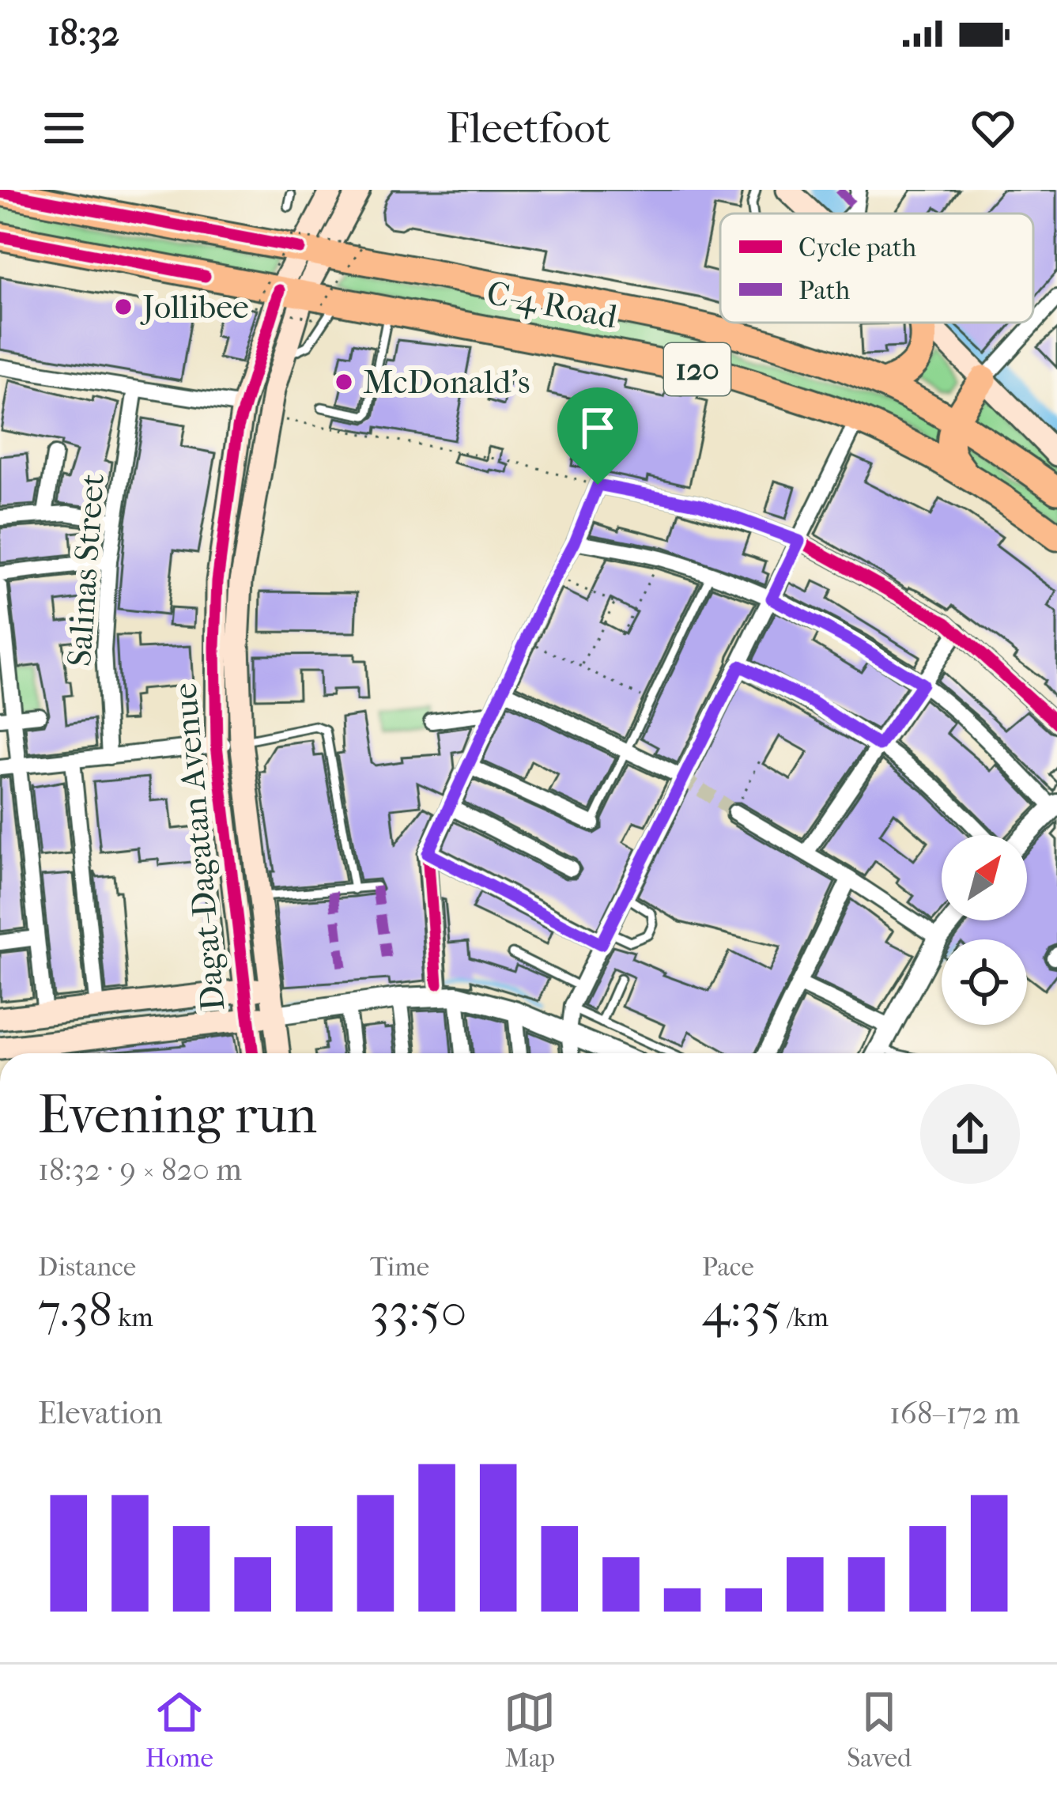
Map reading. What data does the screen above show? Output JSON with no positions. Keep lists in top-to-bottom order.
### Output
{
  "streets": {
    "highway": ["C-4 Road", "120"],
    "main road": ["Dagat-Dagatan Avenue"],
    "street": ["Salinas Street"]
  },
  "crossings": [
    ["C-4 Road", "Dagat-Dagatan Avenue"]
  ],
  "places": ["Jollibee", "McDonald's"],
  "legend": ["Cycle path", "Path"],
  "north": "top right",
  "page": {
    "status": "18:32",
    "header": "Fleetfoot",
    "heading": ["Evening run", "18:32 · 9 × 820 m"],
    "stats": [
      ["Distance", "7.38 km"],
      ["Time", "33:50"],
      ["Pace", "4:35 /km"]
    ],
    "chart": ["Elevation", "168–172 m"],
    "tabs": ["Home", "Map", "Saved"]
  }
}
